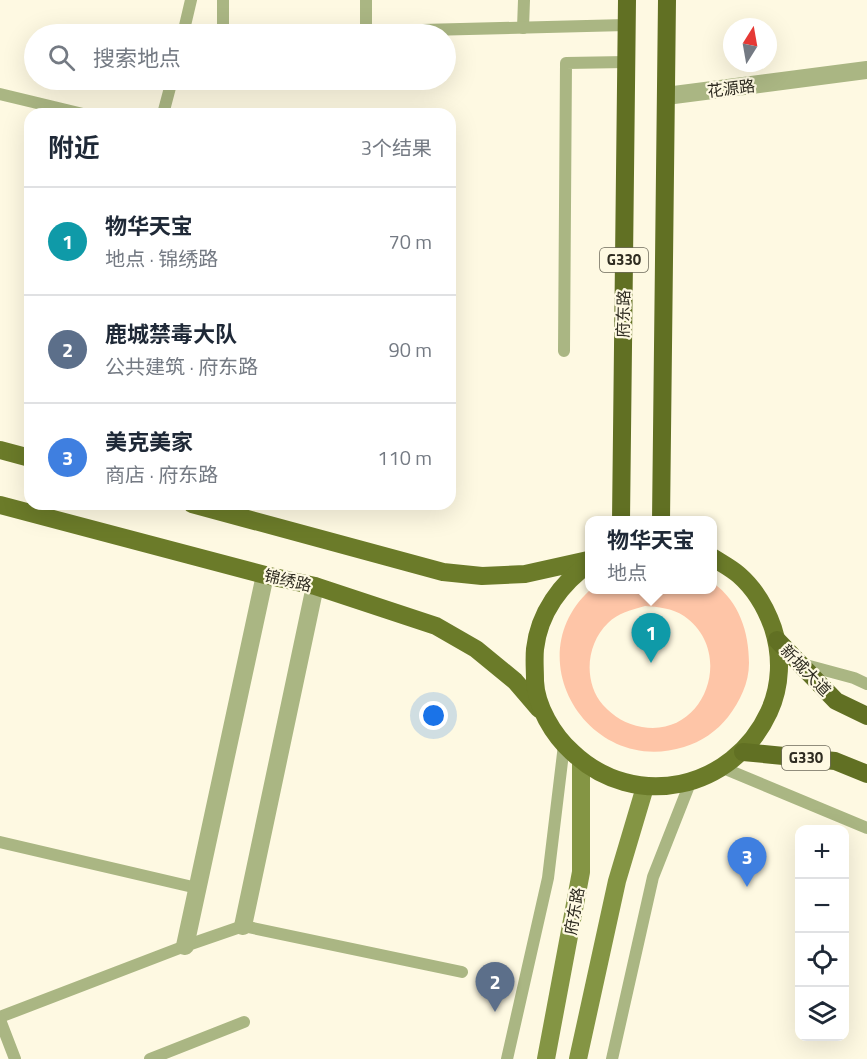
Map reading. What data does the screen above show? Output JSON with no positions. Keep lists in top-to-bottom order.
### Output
{
  "streets": {
    "highway": ["G330", "府东路", "新城大道"],
    "main road": ["锦绣路"],
    "street": ["花源路"]
  },
  "crossings": [
    ["花源路", "G330"]
  ],
  "north": "top",
  "page": {
    "search": "搜索地点",
    "heading": ["附近", "3个结果"],
    "list": [
      {
        "mark": "1",
        "name": "物华天宝",
        "note": "地点 · 锦绣路",
        "value": "70 m"
      },
      {
        "mark": "2",
        "name": "鹿城禁毒大队",
        "note": "公共建筑 · 府东路",
        "value": "90 m"
      },
      {
        "mark": "3",
        "name": "美克美家",
        "note": "商店 · 府东路",
        "value": "110 m"
      }
    ],
    "popup": ["物华天宝", "地点"],
    "pins": ["1", "3", "2"],
    "map_buttons": ["+", "−"]
  }
}
